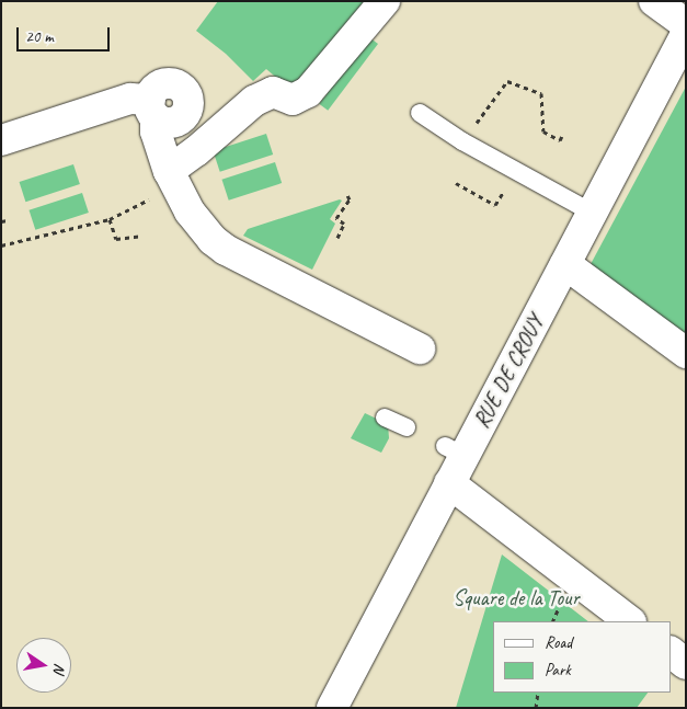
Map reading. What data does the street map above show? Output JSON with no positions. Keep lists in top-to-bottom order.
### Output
{
  "streets": {
    "street": ["RUE DE CROUY"]
  },
  "parks": ["Square de la Tour"],
  "legend": ["Road", "Park"],
  "scale_bar": "20 m",
  "north": "right"
}
